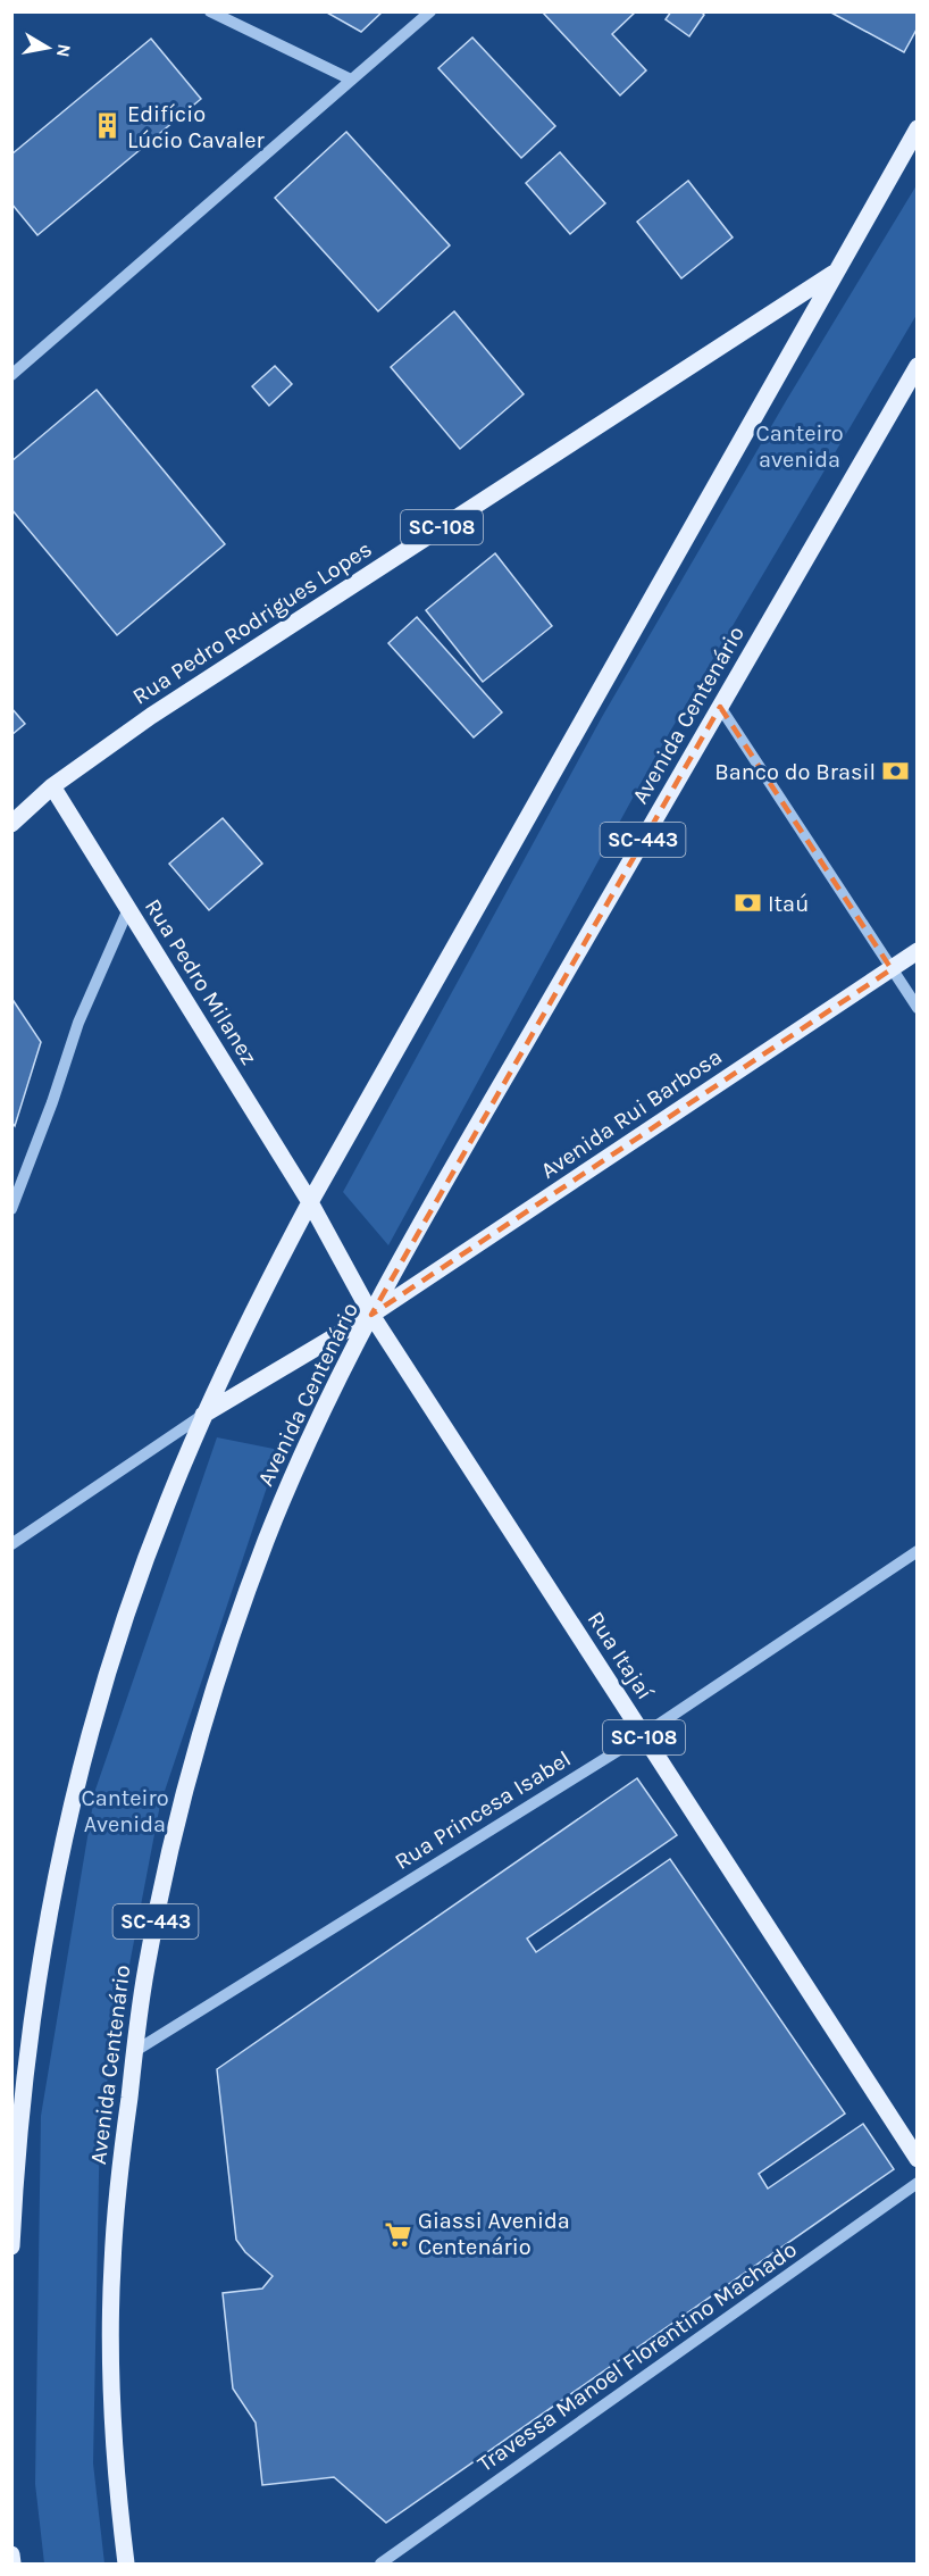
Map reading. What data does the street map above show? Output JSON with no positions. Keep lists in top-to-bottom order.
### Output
{
  "streets": {
    "main road": [
      "SC-108",
      "Rua Pedro Rodrigues Lopes",
      "Avenida Centenário",
      "SC-443",
      "Rua Pedro Milanez",
      "Avenida Rui Barbosa",
      "Rua Itajaí"
    ],
    "street": ["Rua Princesa Isabel", "Travessa Manoel Florentino Machado"]
  },
  "crossings": [
    ["Rua Pedro Rodrigues Lopes", "Rua Pedro Milanez"],
    ["Avenida Centenário", "Rua Pedro Milanez"],
    ["Avenida Centenário", "Avenida Rui Barbosa"],
    ["Avenida Centenário", "Rua Itajaí"],
    ["Avenida Centenário", "Rua Princesa Isabel"],
    ["Rua Pedro Milanez", "Avenida Rui Barbosa"],
    ["Rua Pedro Milanez", "Rua Itajaí"],
    ["Avenida Rui Barbosa", "Rua Itajaí"],
    ["Rua Itajaí", "Rua Princesa Isabel"]
  ],
  "parks": ["Canteiro avenida", "Canteiro Avenida"],
  "places": {
    "building": ["Edifício Lúcio Cavaler"],
    "bank": ["Banco do Brasil", "Itaú"],
    "supermarket": ["Giassi Avenida Centenário"]
  },
  "north": "right"
}
